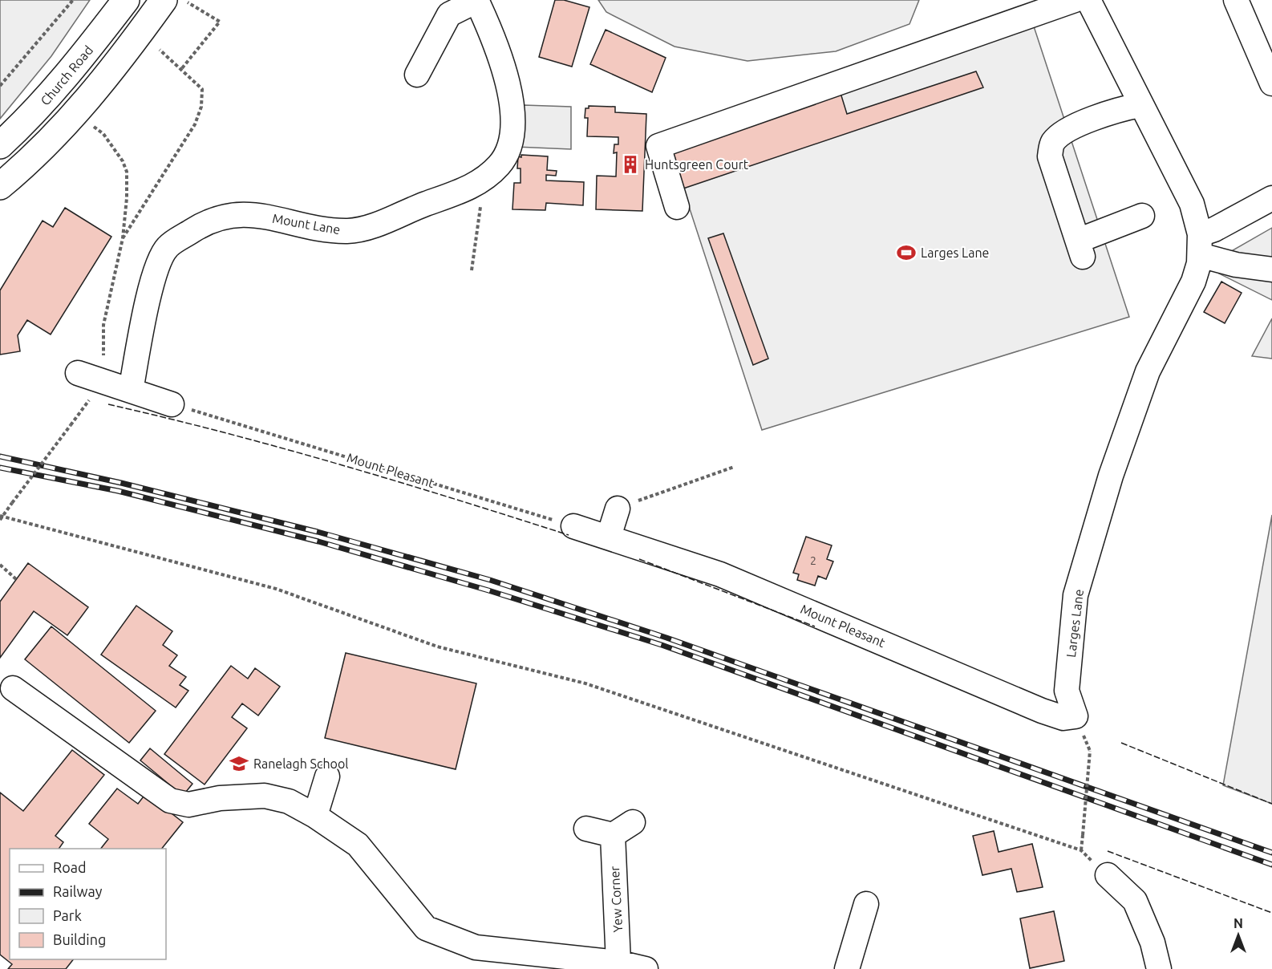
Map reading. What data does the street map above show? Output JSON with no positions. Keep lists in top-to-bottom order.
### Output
{
  "streets": {
    "main road": ["Church Road"],
    "street": [
      "Mount Lane",
      "Mount Pleasant",
      "Larges Lane",
      "Yew Corner"
    ]
  },
  "crossings": [
    ["Mount Pleasant", "Larges Lane"]
  ],
  "places": {
    "building": ["Huntsgreen Court"],
    "sports": ["Larges Lane"],
    "school or university": ["Ranelagh School"]
  },
  "house_numbers": ["2"],
  "legend": [
    "Road",
    "Railway",
    "Park",
    "Building"
  ],
  "north": "top"
}
